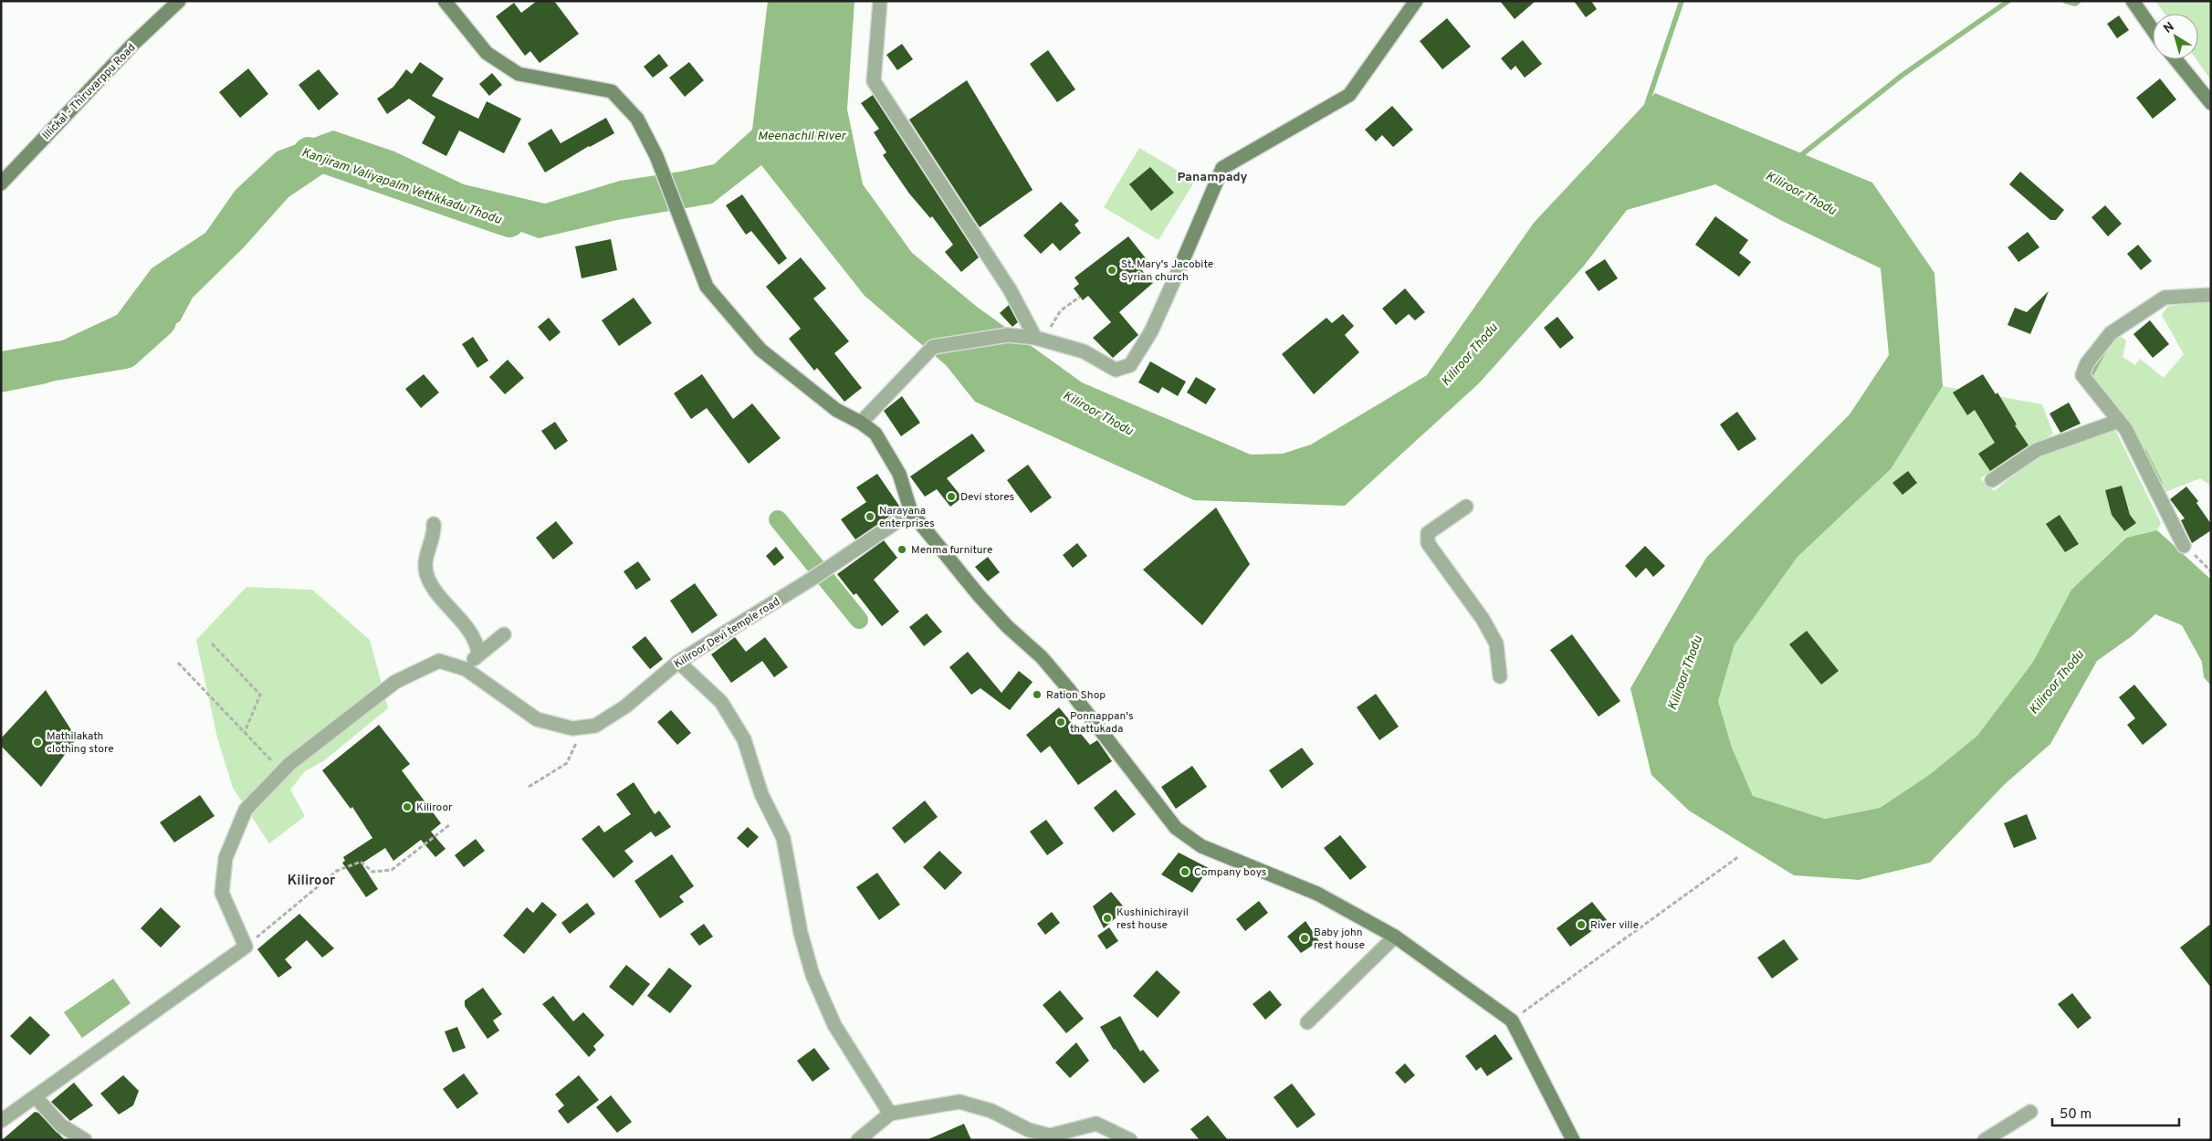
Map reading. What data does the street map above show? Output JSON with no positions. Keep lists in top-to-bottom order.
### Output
{
  "streets": {
    "main road": ["Illickal - Thiruvarppu Road"],
    "street": ["Kiliroor Devi temple road"]
  },
  "districts": ["Panampady", "Kiliroor"],
  "water": ["Meenachil River", "Kanjiram Valiyapalm Vettikkadu Thodu", "Kiliroor Thodu"],
  "places": [
    "St. Mary's Jacobite Syrian church",
    "Devi stores",
    "Narayana enterprises",
    "Menma furniture",
    "Ration Shop",
    "Ponnappan's thattukada",
    "Mathilakath clothing store",
    "Kiliroor",
    "Company boys",
    "Kushinichirayil rest house",
    "River ville",
    "Baby john rest house"
  ],
  "scale_bar": "50 m",
  "north": "top left"
}
